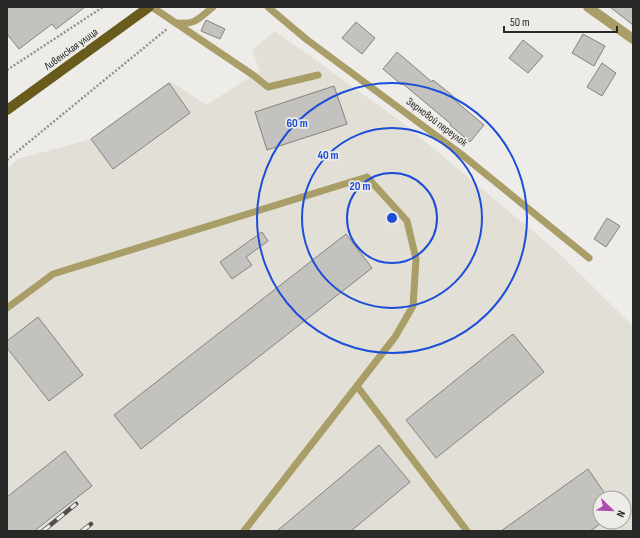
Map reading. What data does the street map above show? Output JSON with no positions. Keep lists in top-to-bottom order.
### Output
{
  "streets": {
    "main road": ["Ливенская улица"],
    "lane": ["Зерновой переулок"]
  },
  "scale_bar": "50 m",
  "north": "bottom right",
  "rings": ["60 m", "40 m", "20 m"]
}
